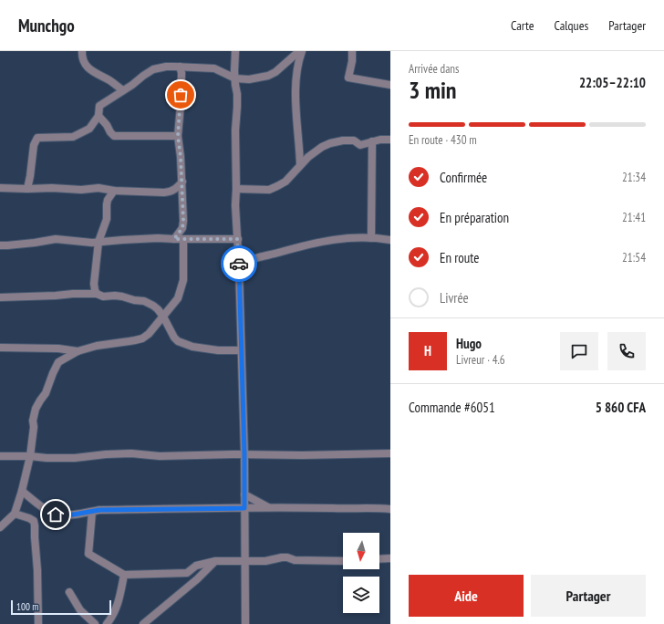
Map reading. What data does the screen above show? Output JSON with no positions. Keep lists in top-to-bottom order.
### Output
{
  "scale_bar": "100 m",
  "north": "bottom",
  "page": {
    "header": "Munchgo",
    "nav": ["Carte", "Calques", "Partager"],
    "heading": ["3 min", "Arrivée dans", "22:05–22:10"],
    "panel": [
      "Hugo",
      "Livreur · 4.6",
      "Commande #6051",
      "5 860 CFA"
    ],
    "bar": "En route · 430 m",
    "list": [
      ["Confirmée", "21:34"],
      ["En préparation", "21:41"],
      ["En route", "21:54"],
      "Livrée"
    ],
    "round": "H",
    "buttons": ["Aide", "Partager"],
    "scale": "100 m"
  }
}
